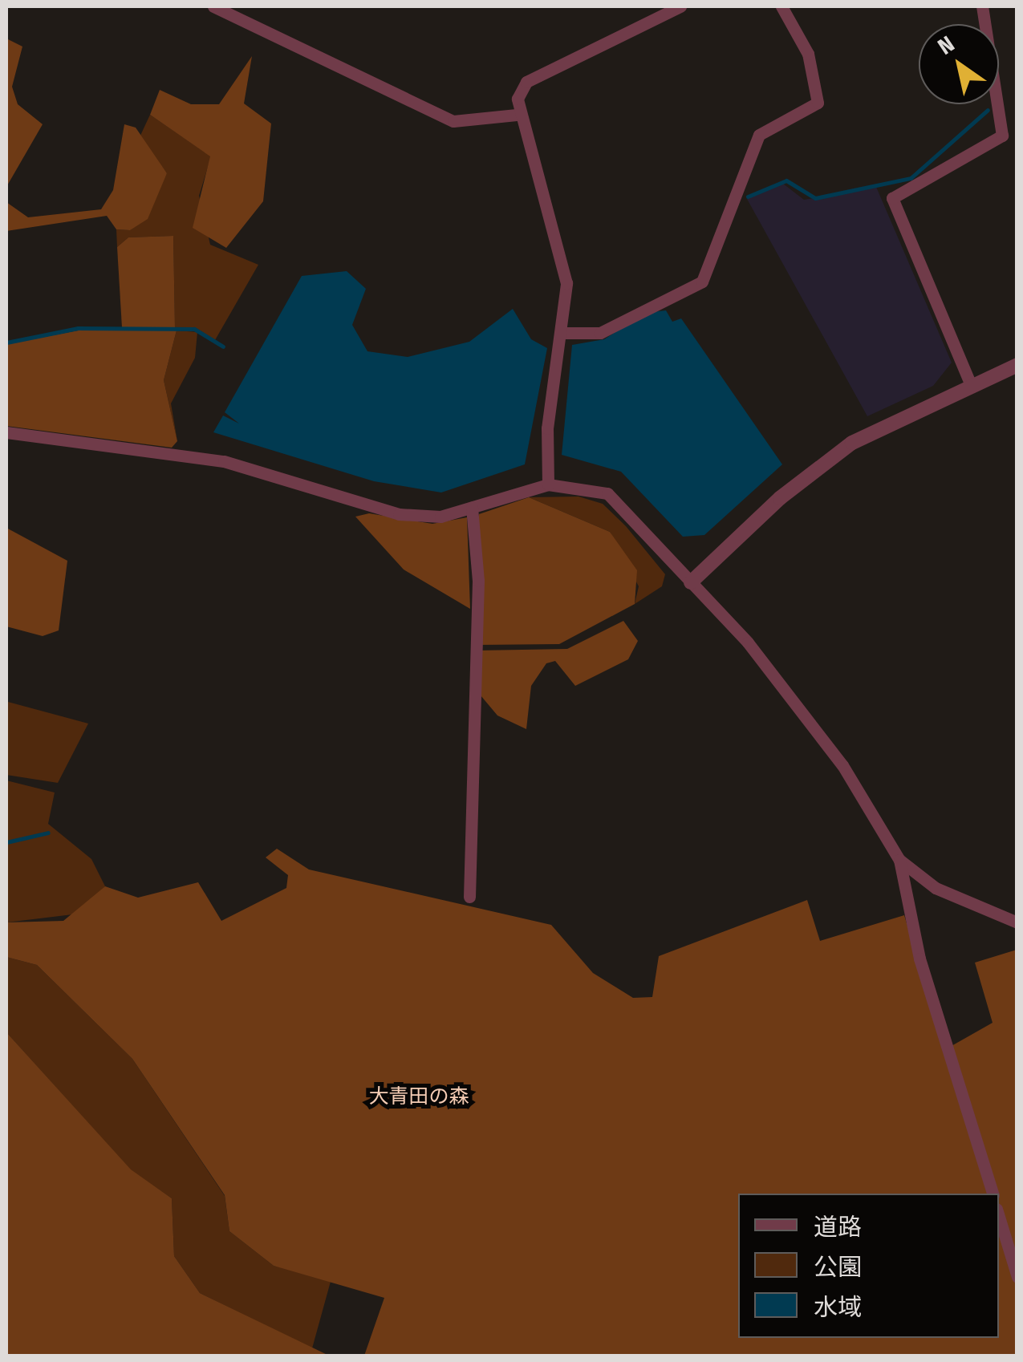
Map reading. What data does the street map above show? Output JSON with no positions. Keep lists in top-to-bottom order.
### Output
{
  "parks": ["大青田の森"],
  "legend": ["道路", "公園", "水域"],
  "north": "top left"
}
